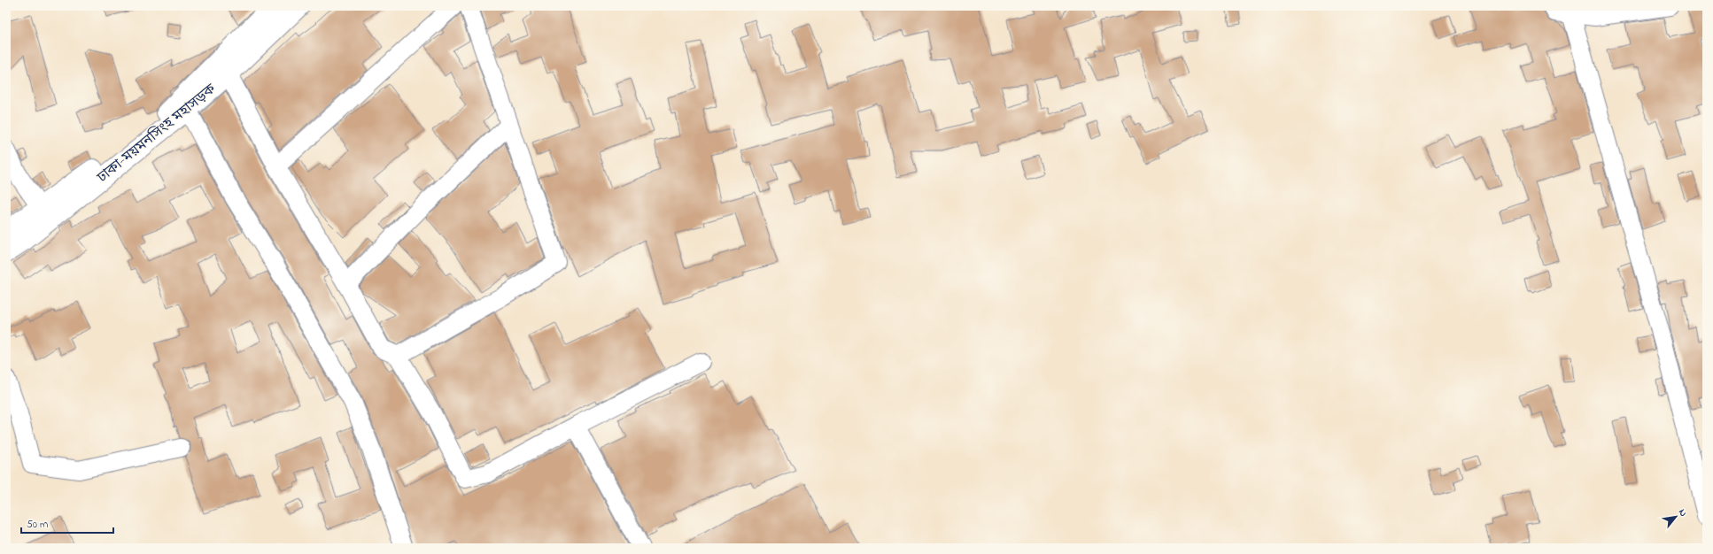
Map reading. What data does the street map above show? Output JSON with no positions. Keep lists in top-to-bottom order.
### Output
{
  "streets": {
    "main road": ["ঢাকা-ময়মনসিংহ মহাসড়ক"]
  },
  "scale_bar": "50 m",
  "north": "top right"
}
